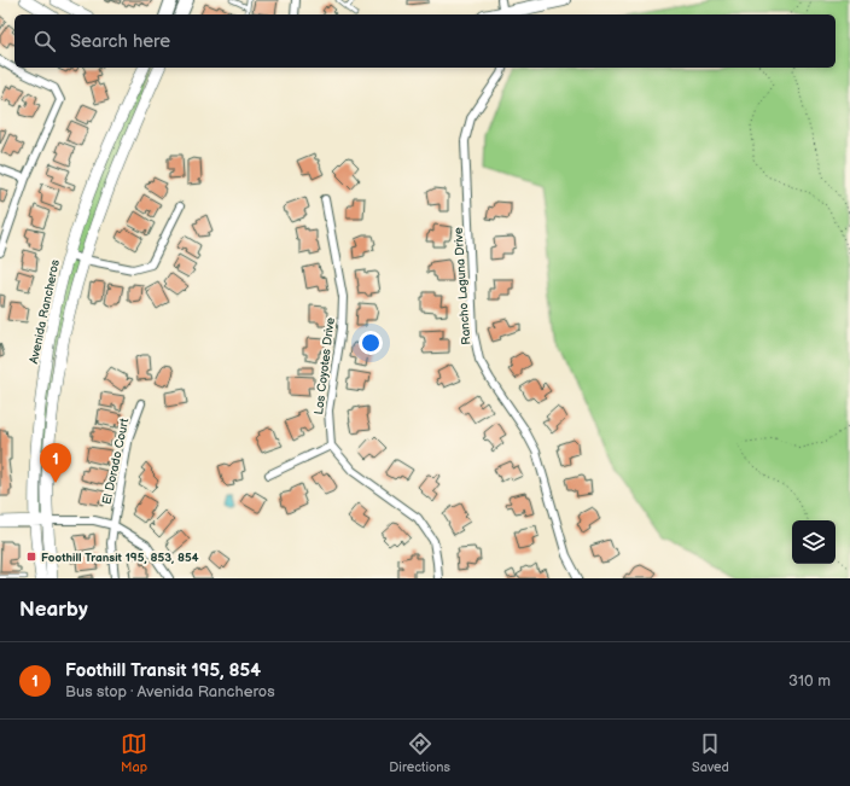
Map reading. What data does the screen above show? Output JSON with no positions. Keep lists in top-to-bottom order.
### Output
{
  "streets": {
    "main road": ["Avenida Rancheros"],
    "street": ["Rancho Laguna Drive", "Los Coyotes Drive", "El Dorado Court"]
  },
  "places": {
    "transit": ["Foothill Transit 195, 853, 854"]
  },
  "page": {
    "search": "Search here",
    "pins": "1",
    "heading": "Nearby",
    "list": [
      {
        "mark": "1",
        "name": "Foothill Transit 195, 854",
        "note": "Bus stop · Avenida Rancheros",
        "value": "310 m"
      }
    ],
    "nav": ["Map", "Directions", "Saved"]
  }
}
